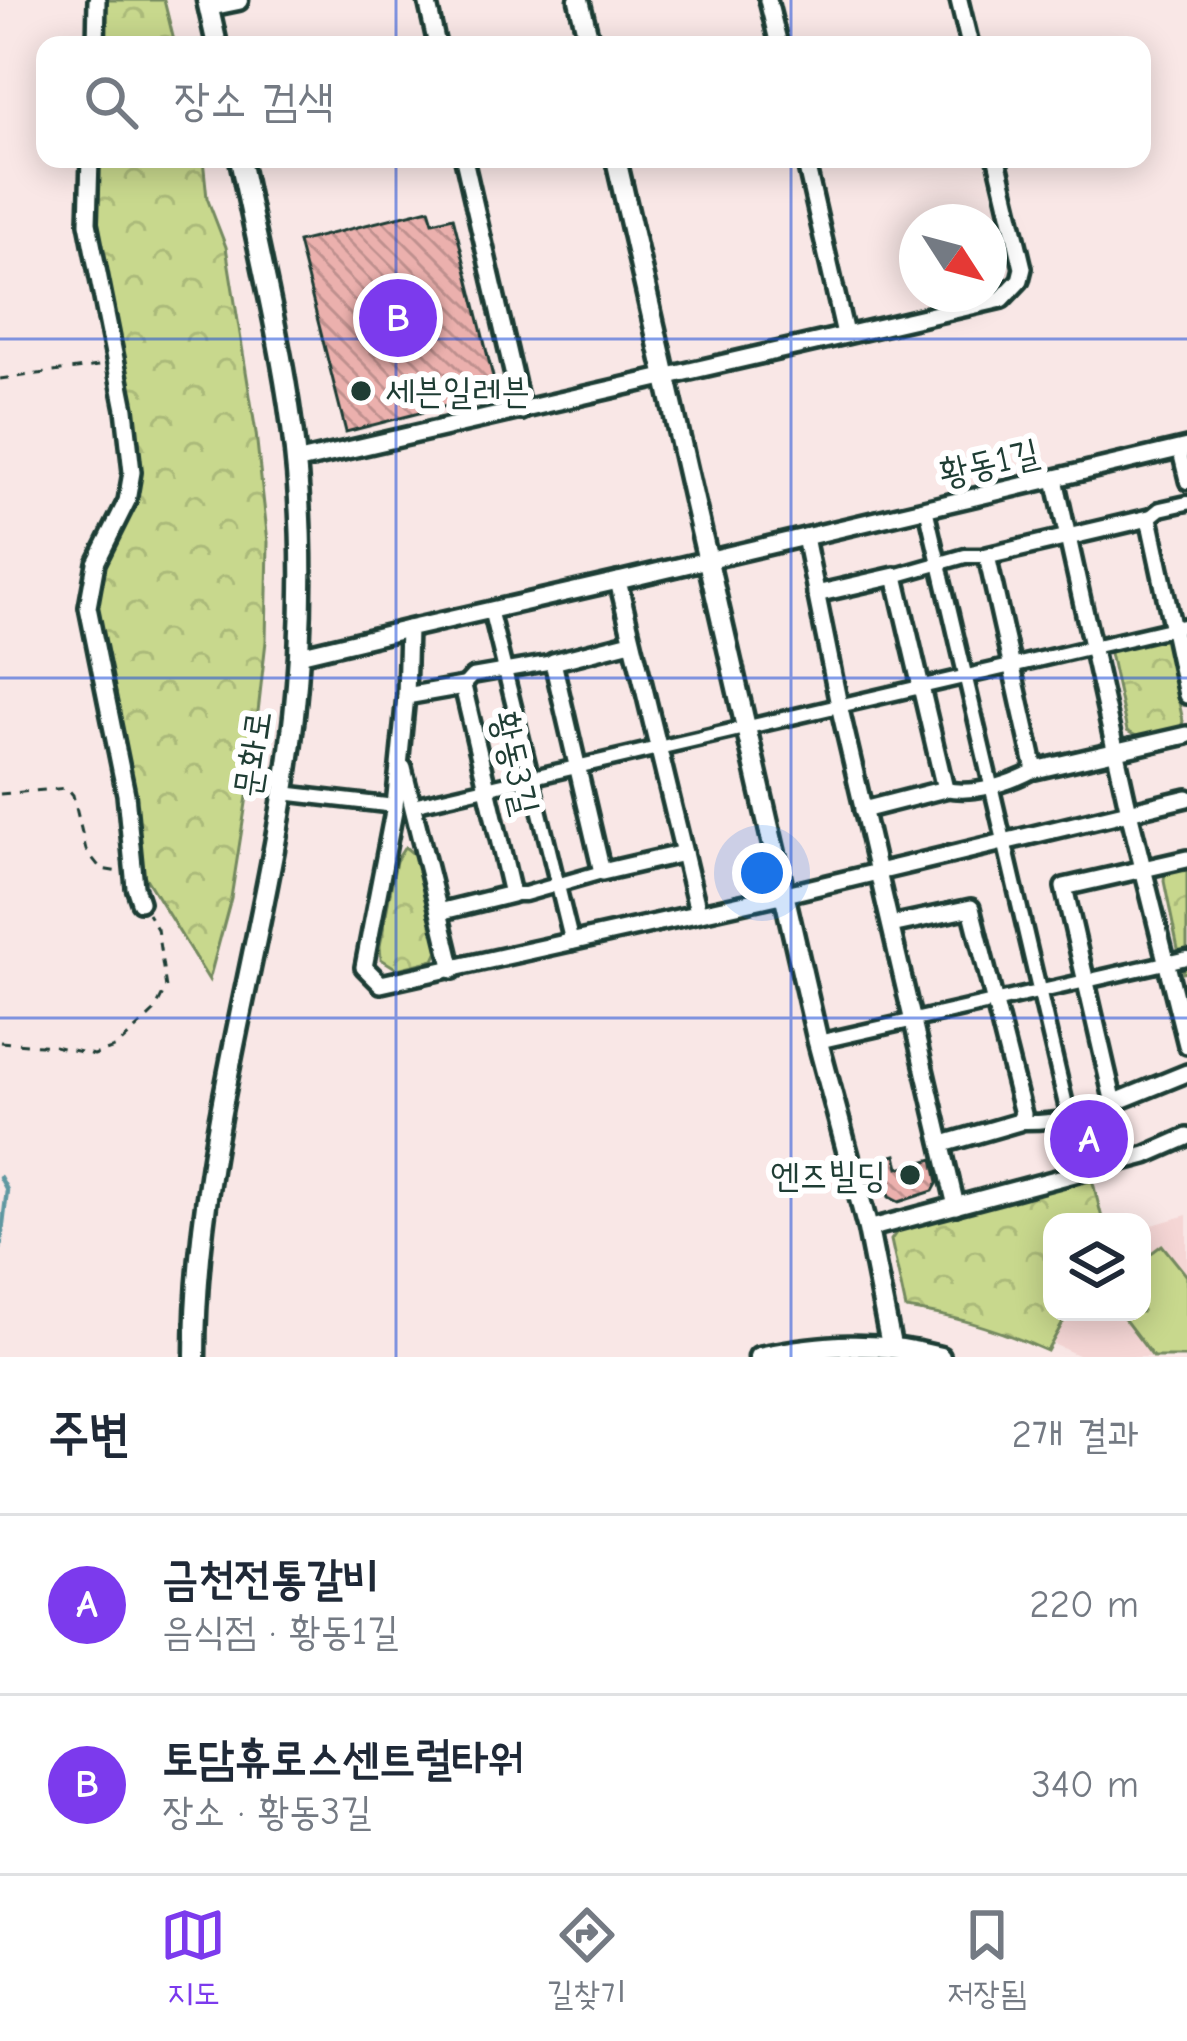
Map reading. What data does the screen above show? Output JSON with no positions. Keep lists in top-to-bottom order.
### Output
{
  "streets": {
    "street": ["황동1길", "문화로", "황동3길"]
  },
  "places": ["세븐일레븐", "엔즈빌딩"],
  "north": "bottom right",
  "page": {
    "search": "장소 검색",
    "pins": ["B", "A"],
    "heading": ["주변", "2개 결과"],
    "list": [
      {
        "mark": "A",
        "name": "금천전통갈비",
        "note": "음식점 · 황동1길",
        "value": "220 m"
      },
      {
        "mark": "B",
        "name": "토담휴로스센트럴타워",
        "note": "장소 · 황동3길",
        "value": "340 m"
      }
    ],
    "nav": ["지도", "길찾기", "저장됨"]
  }
}
